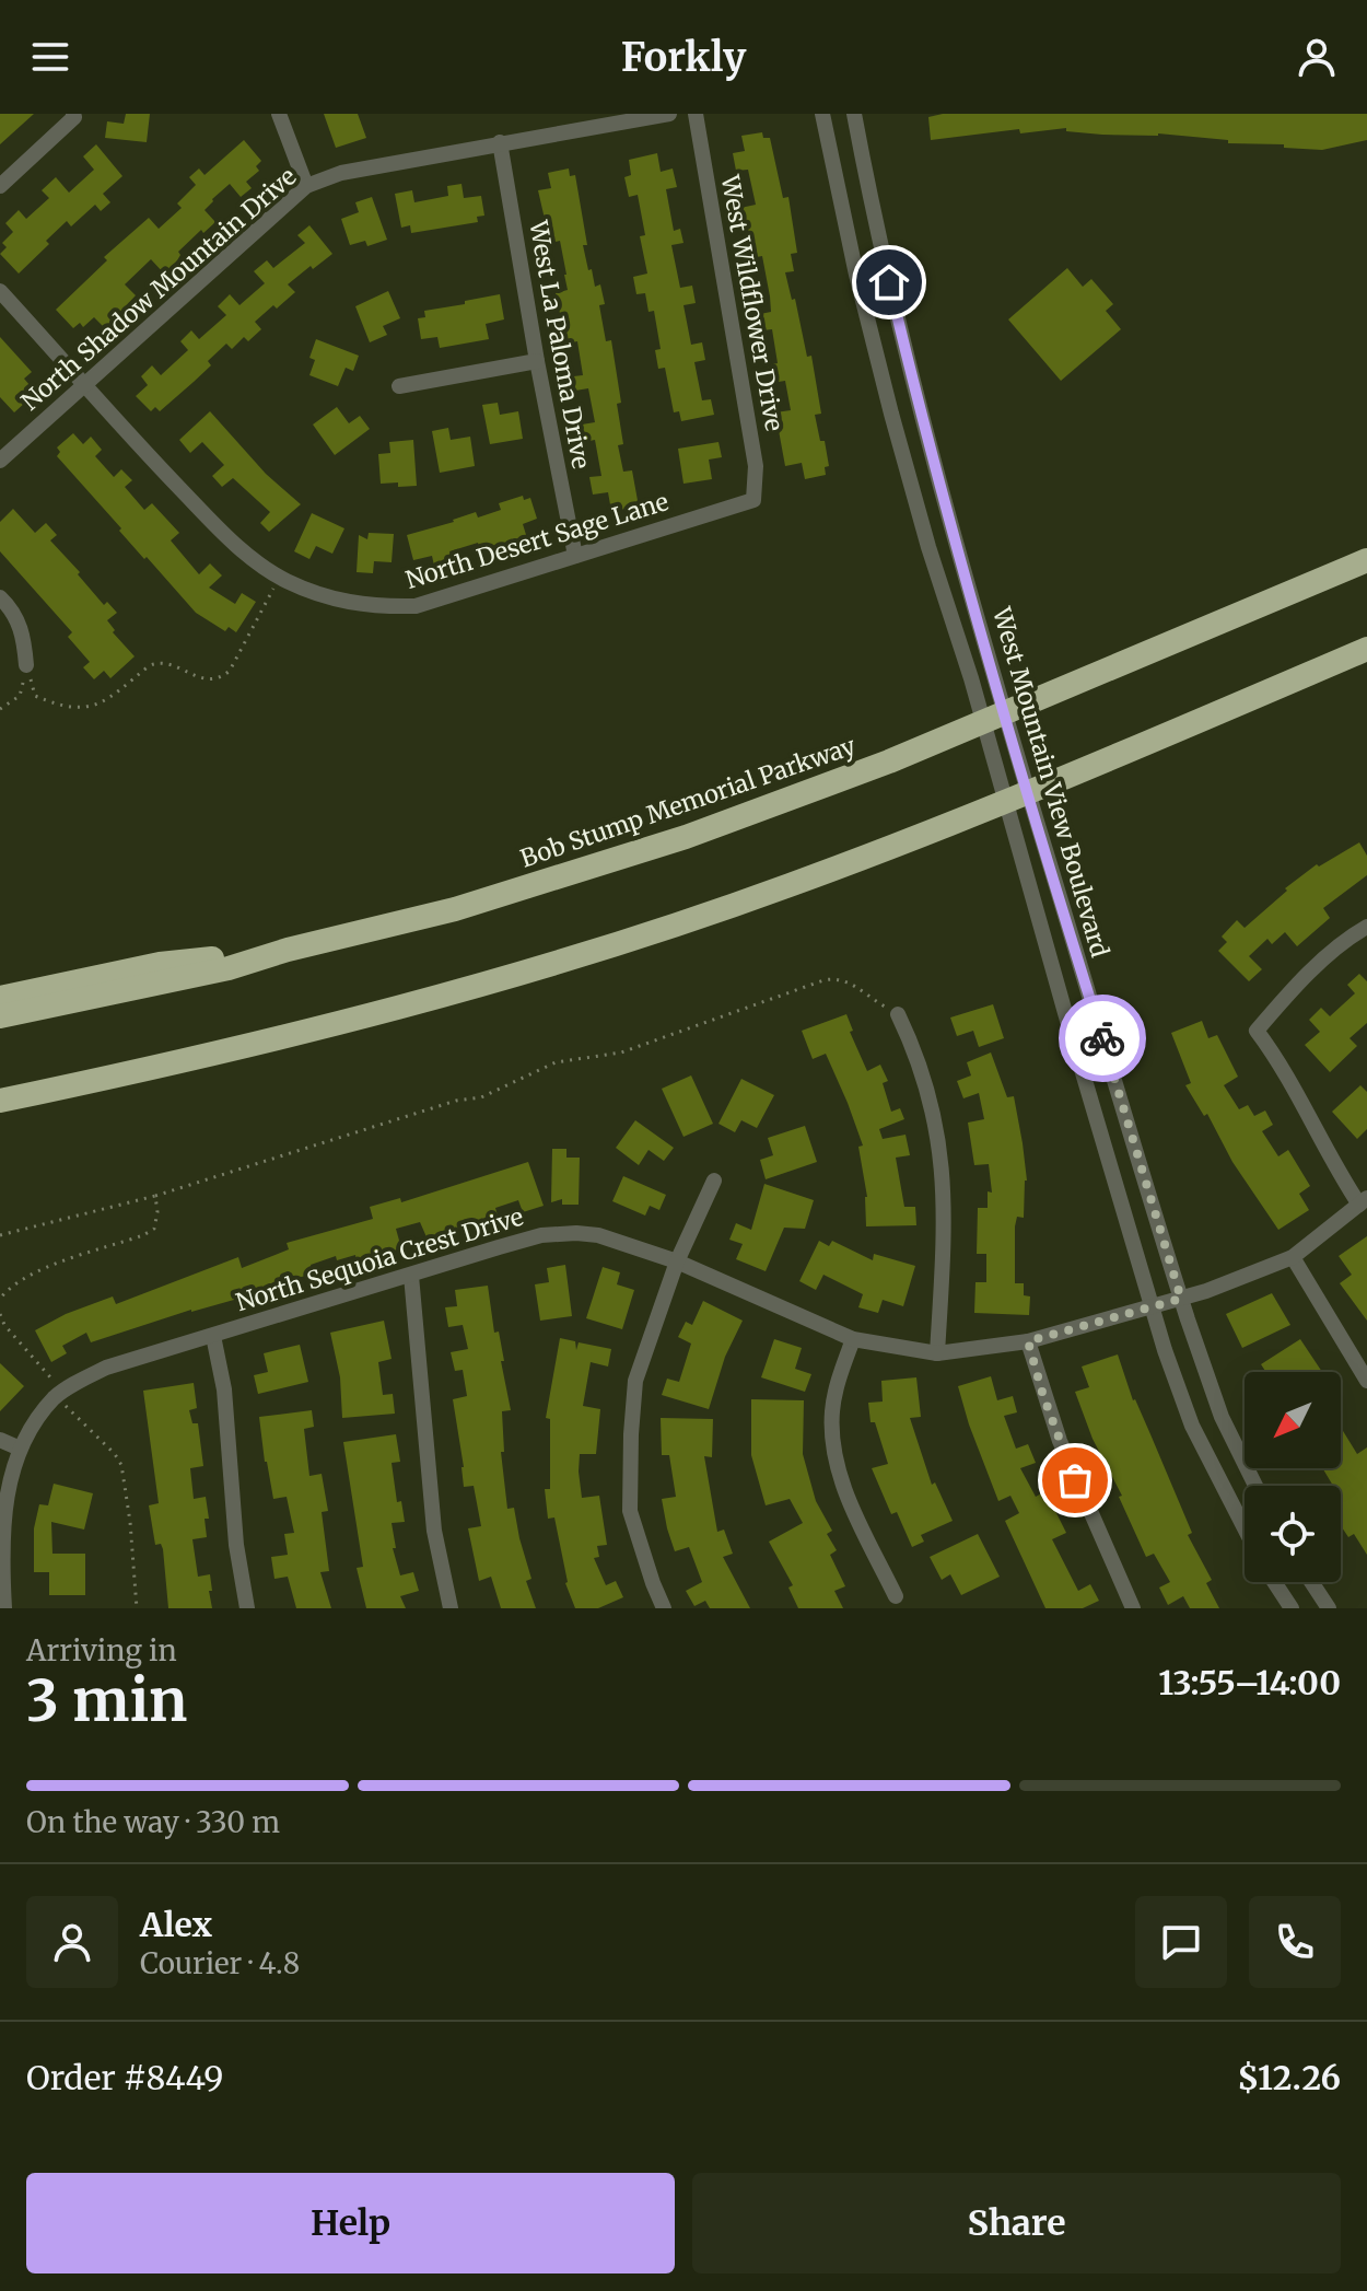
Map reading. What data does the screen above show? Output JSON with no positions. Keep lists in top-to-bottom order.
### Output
{
  "streets": {
    "highway": ["Bob Stump Memorial Parkway"],
    "street": [
      "North Shadow Mountain Drive",
      "West Wildflower Drive",
      "West La Paloma Drive",
      "North Desert Sage Lane",
      "West Mountain View Boulevard",
      "North Sequoia Crest Drive"
    ]
  },
  "crossings": [
    ["North Shadow Mountain Drive", "West La Paloma Drive"],
    ["North Shadow Mountain Drive", "North Desert Sage Lane"],
    ["West Wildflower Drive", "North Desert Sage Lane"],
    ["West La Paloma Drive", "North Desert Sage Lane"],
    ["West Mountain View Boulevard", "North Sequoia Crest Drive"]
  ],
  "north": "bottom left",
  "page": {
    "header": "Forkly",
    "heading": ["3 min", "Arriving in", "13:55–14:00"],
    "panel": [
      "Alex",
      "Courier · 4.8",
      "Order #8449",
      "$12.26"
    ],
    "bar": "On the way · 330 m",
    "buttons": ["Help", "Share"]
  }
}
